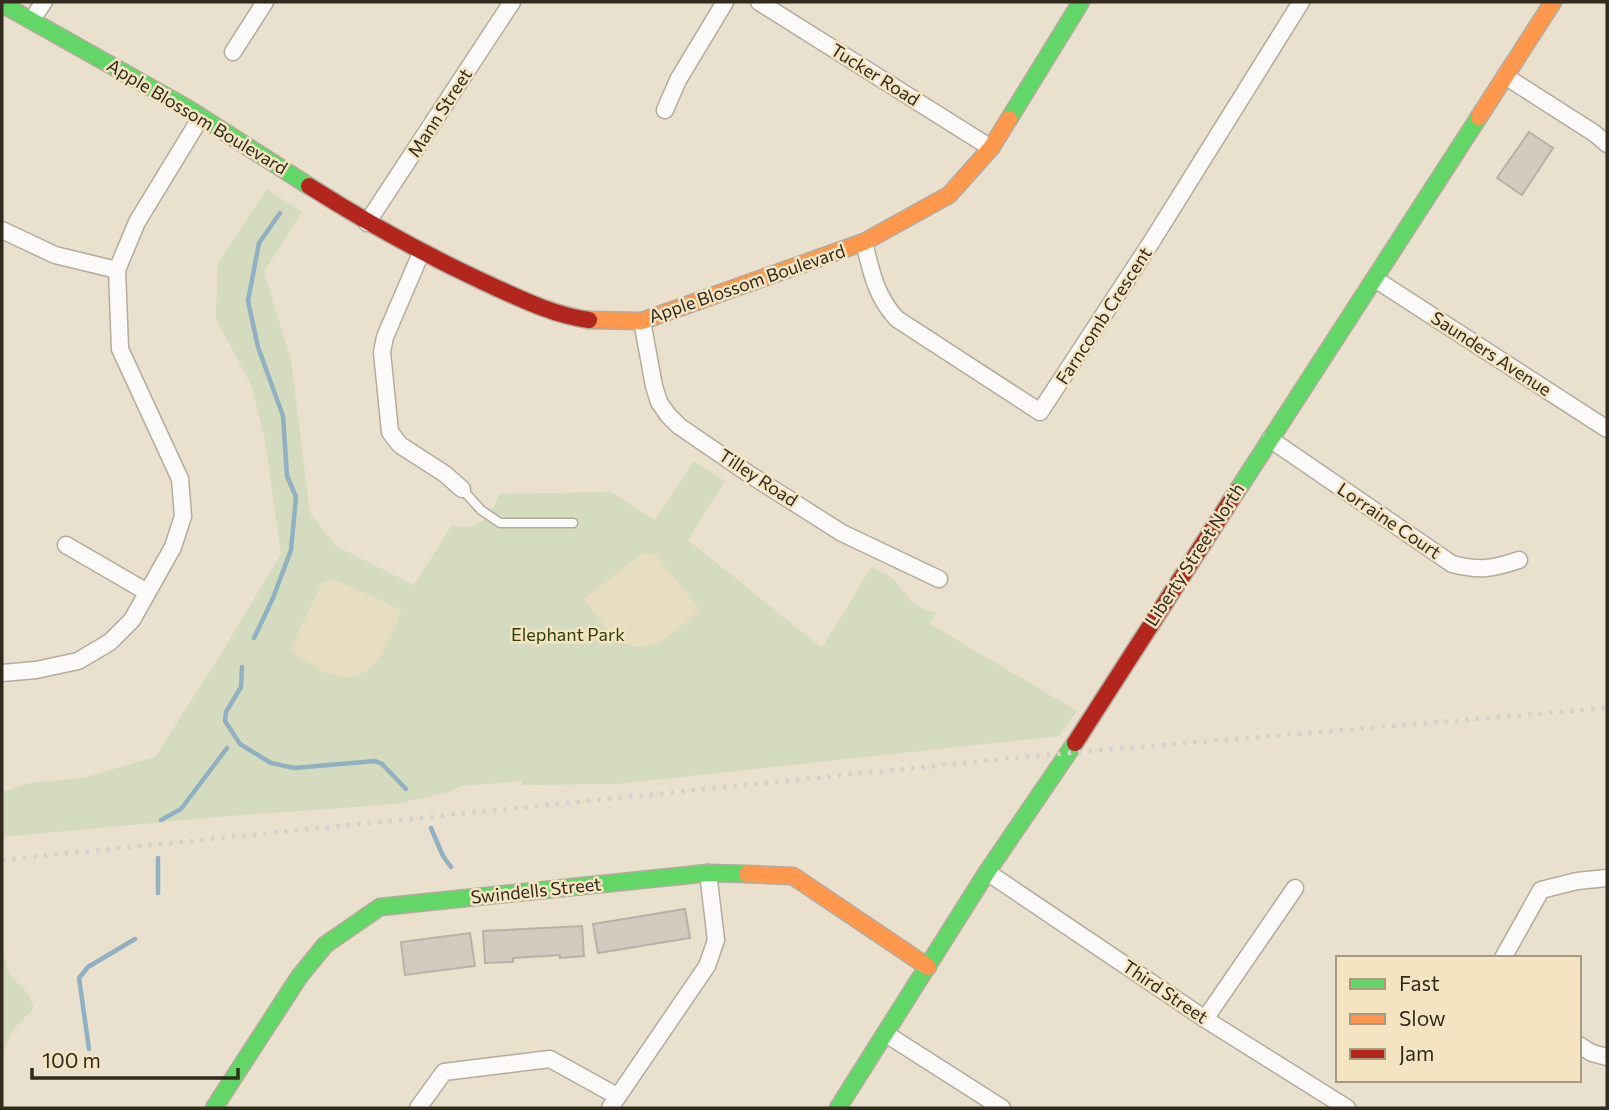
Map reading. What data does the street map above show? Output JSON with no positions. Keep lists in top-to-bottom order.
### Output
{
  "streets": {
    "street": [
      "Tucker Road",
      "Mann Street",
      "Apple Blossom Boulevard",
      "Farncomb Crescent",
      "Saunders Avenue",
      "Tilley Road",
      "Lorraine Court",
      "Liberty Street North",
      "Swindells Street",
      "Third Street"
    ]
  },
  "crossings": [
    ["Tucker Road", "Apple Blossom Boulevard"],
    ["Mann Street", "Apple Blossom Boulevard"],
    ["Apple Blossom Boulevard", "Farncomb Crescent"],
    ["Apple Blossom Boulevard", "Tilley Road"],
    ["Saunders Avenue", "Liberty Street North"],
    ["Lorraine Court", "Liberty Street North"],
    ["Liberty Street North", "Swindells Street"],
    ["Liberty Street North", "Third Street"]
  ],
  "parks": ["Elephant Park"],
  "legend": ["Fast", "Slow", "Jam"],
  "scale_bar": "100 m"
}
